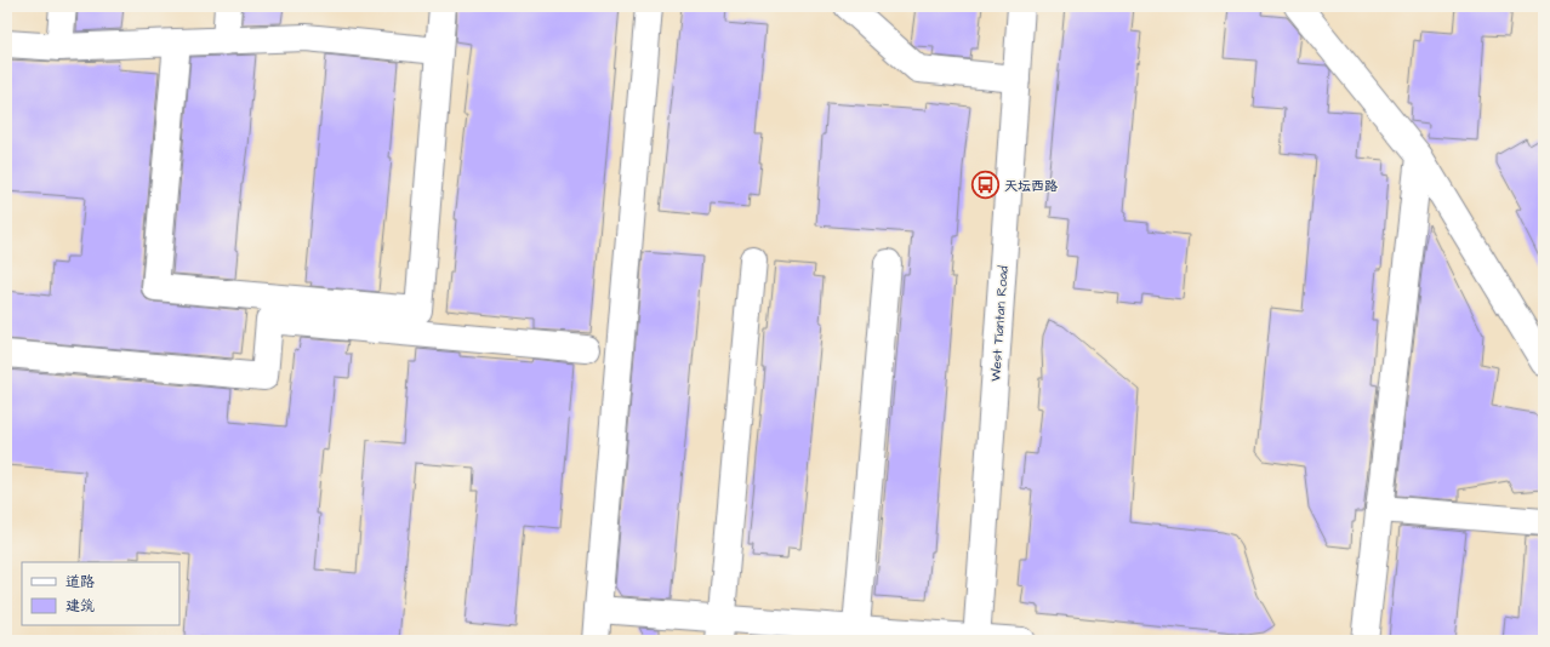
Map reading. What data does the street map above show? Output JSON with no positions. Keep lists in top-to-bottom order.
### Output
{
  "streets": {
    "street": ["West Tiantan Road"]
  },
  "places": {
    "bus stop": ["天坛西路"]
  },
  "legend": ["道路", "建筑"]
}
